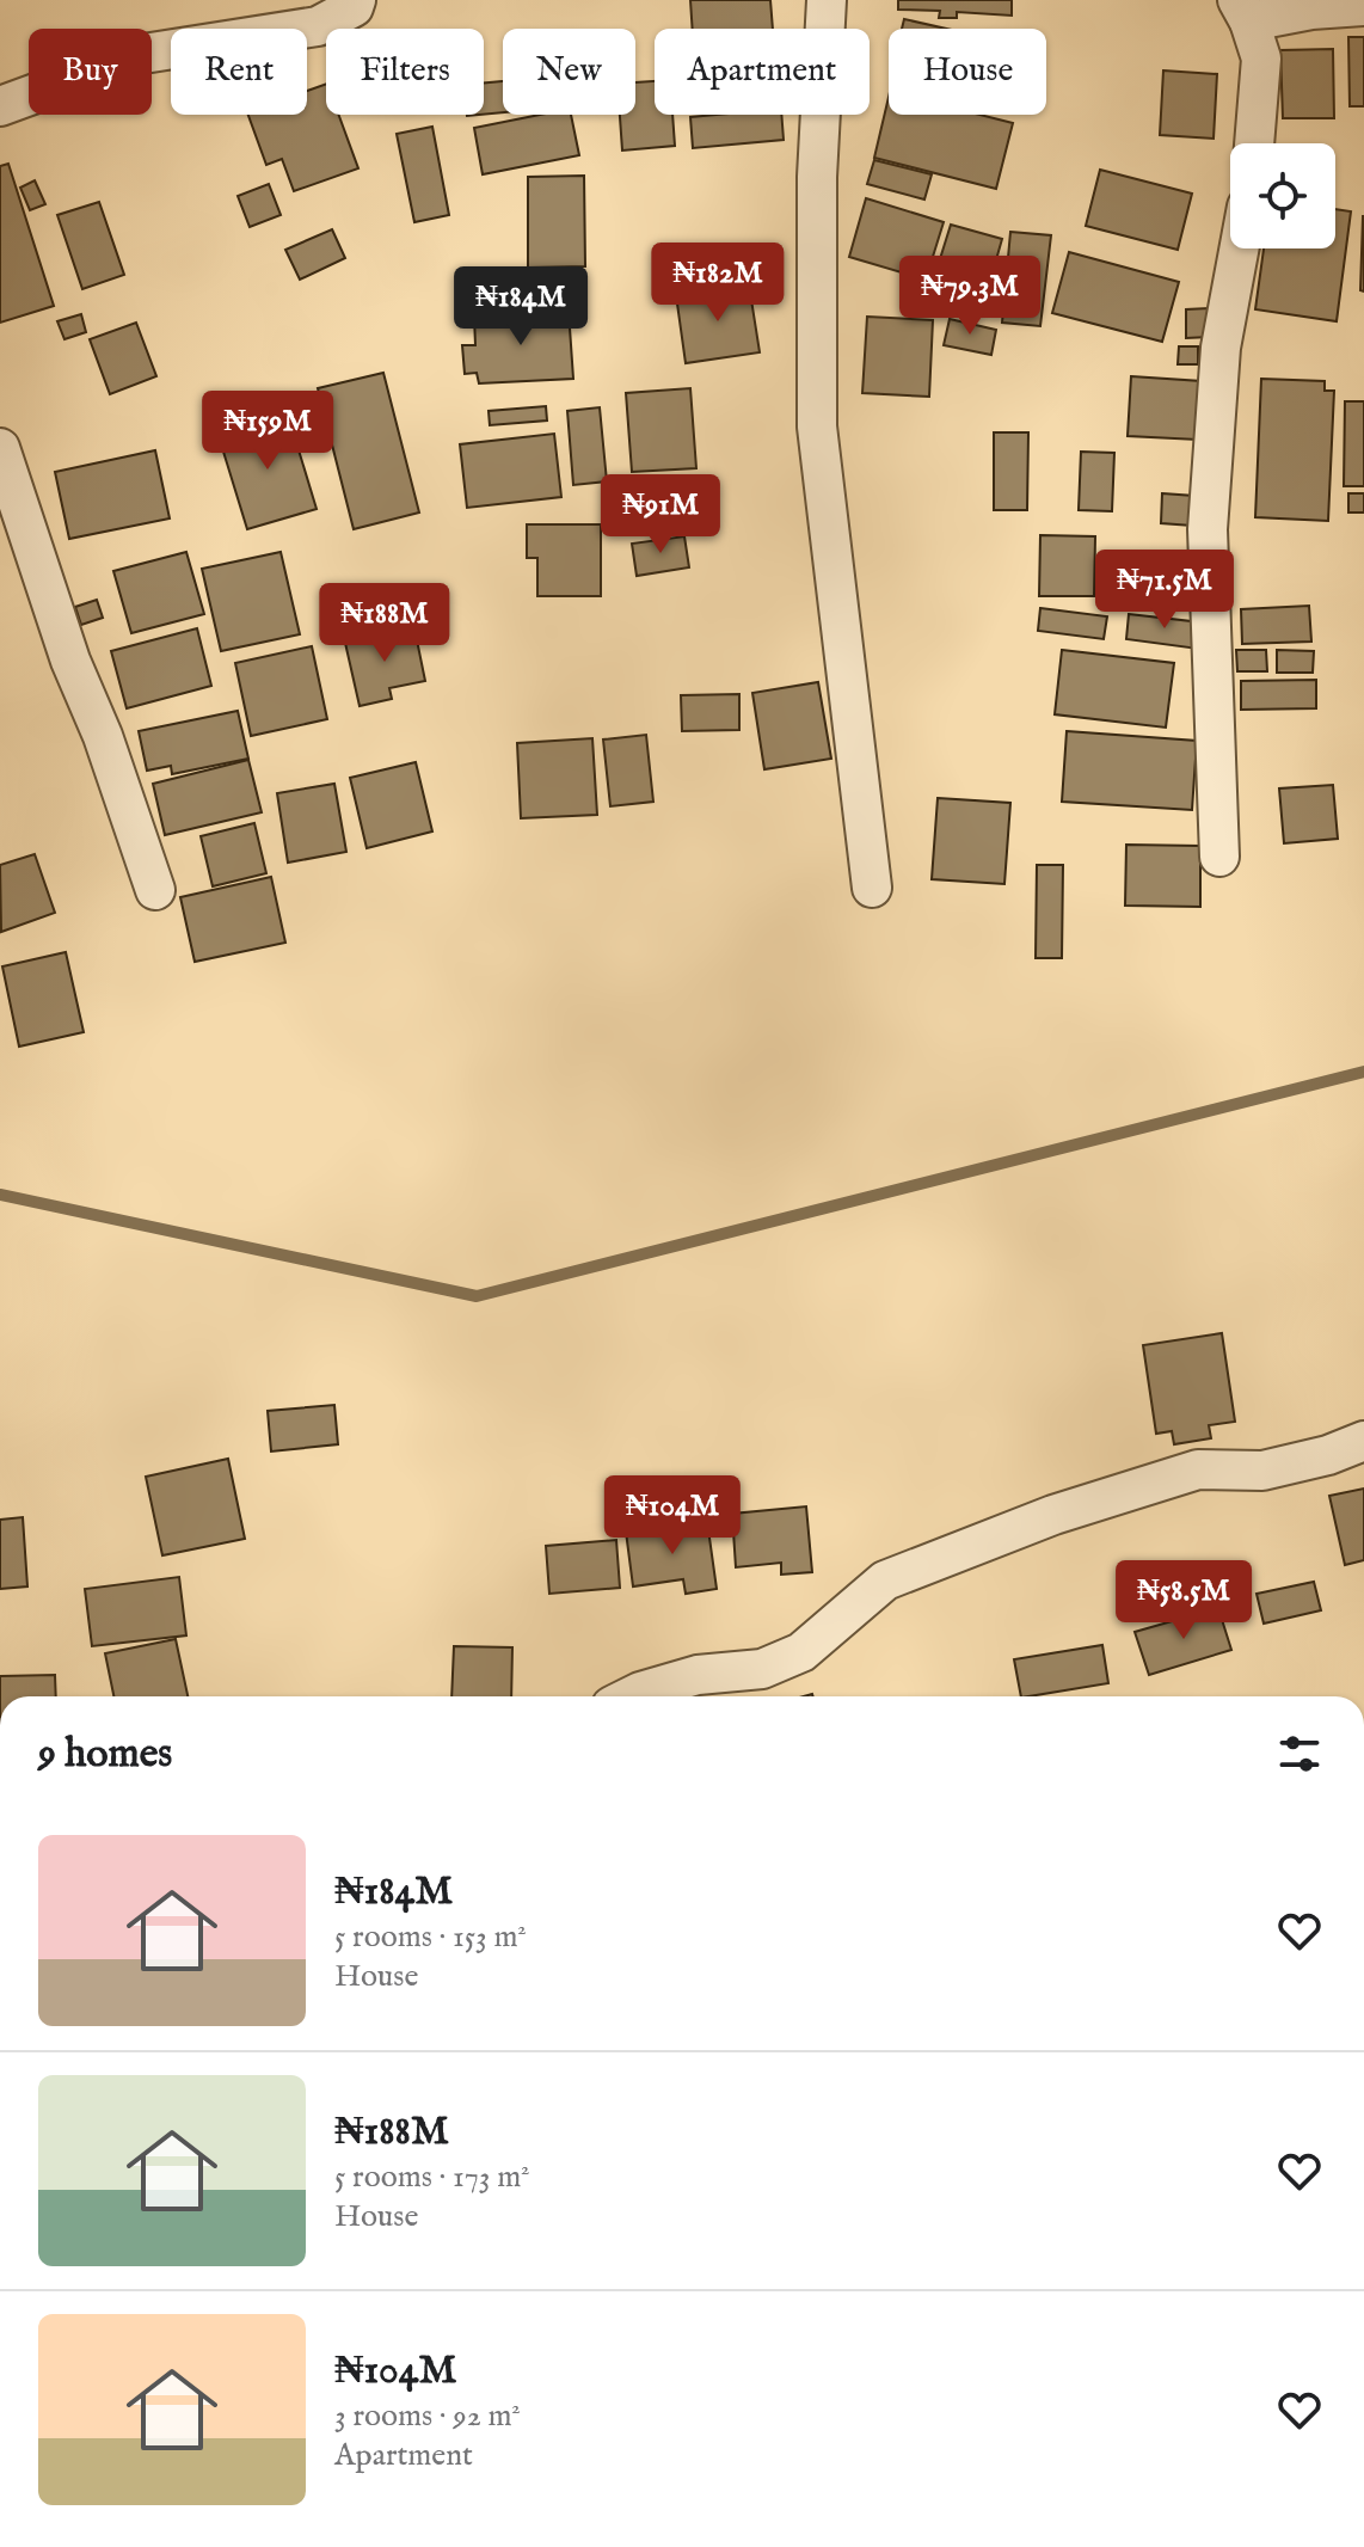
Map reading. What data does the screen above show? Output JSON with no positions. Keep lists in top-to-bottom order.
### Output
{
  "page": {
    "chip": [
      "Buy",
      "Rent",
      "Filters",
      "New",
      "Apartment",
      "House"
    ],
    "price": [
      "₦182M",
      "₦79.3M",
      "₦184M",
      "₦159M",
      "₦91M",
      "₦71.5M",
      "₦188M",
      "₦104M",
      "₦58.5M"
    ],
    "heading": "9 homes",
    "list": [
      {
        "name": "₦184M",
        "note": "5 rooms · 153 m² · House"
      },
      {
        "name": "₦188M",
        "note": "5 rooms · 173 m² · House"
      },
      {
        "name": "₦104M",
        "note": "3 rooms · 92 m² · Apartment"
      }
    ]
  }
}
